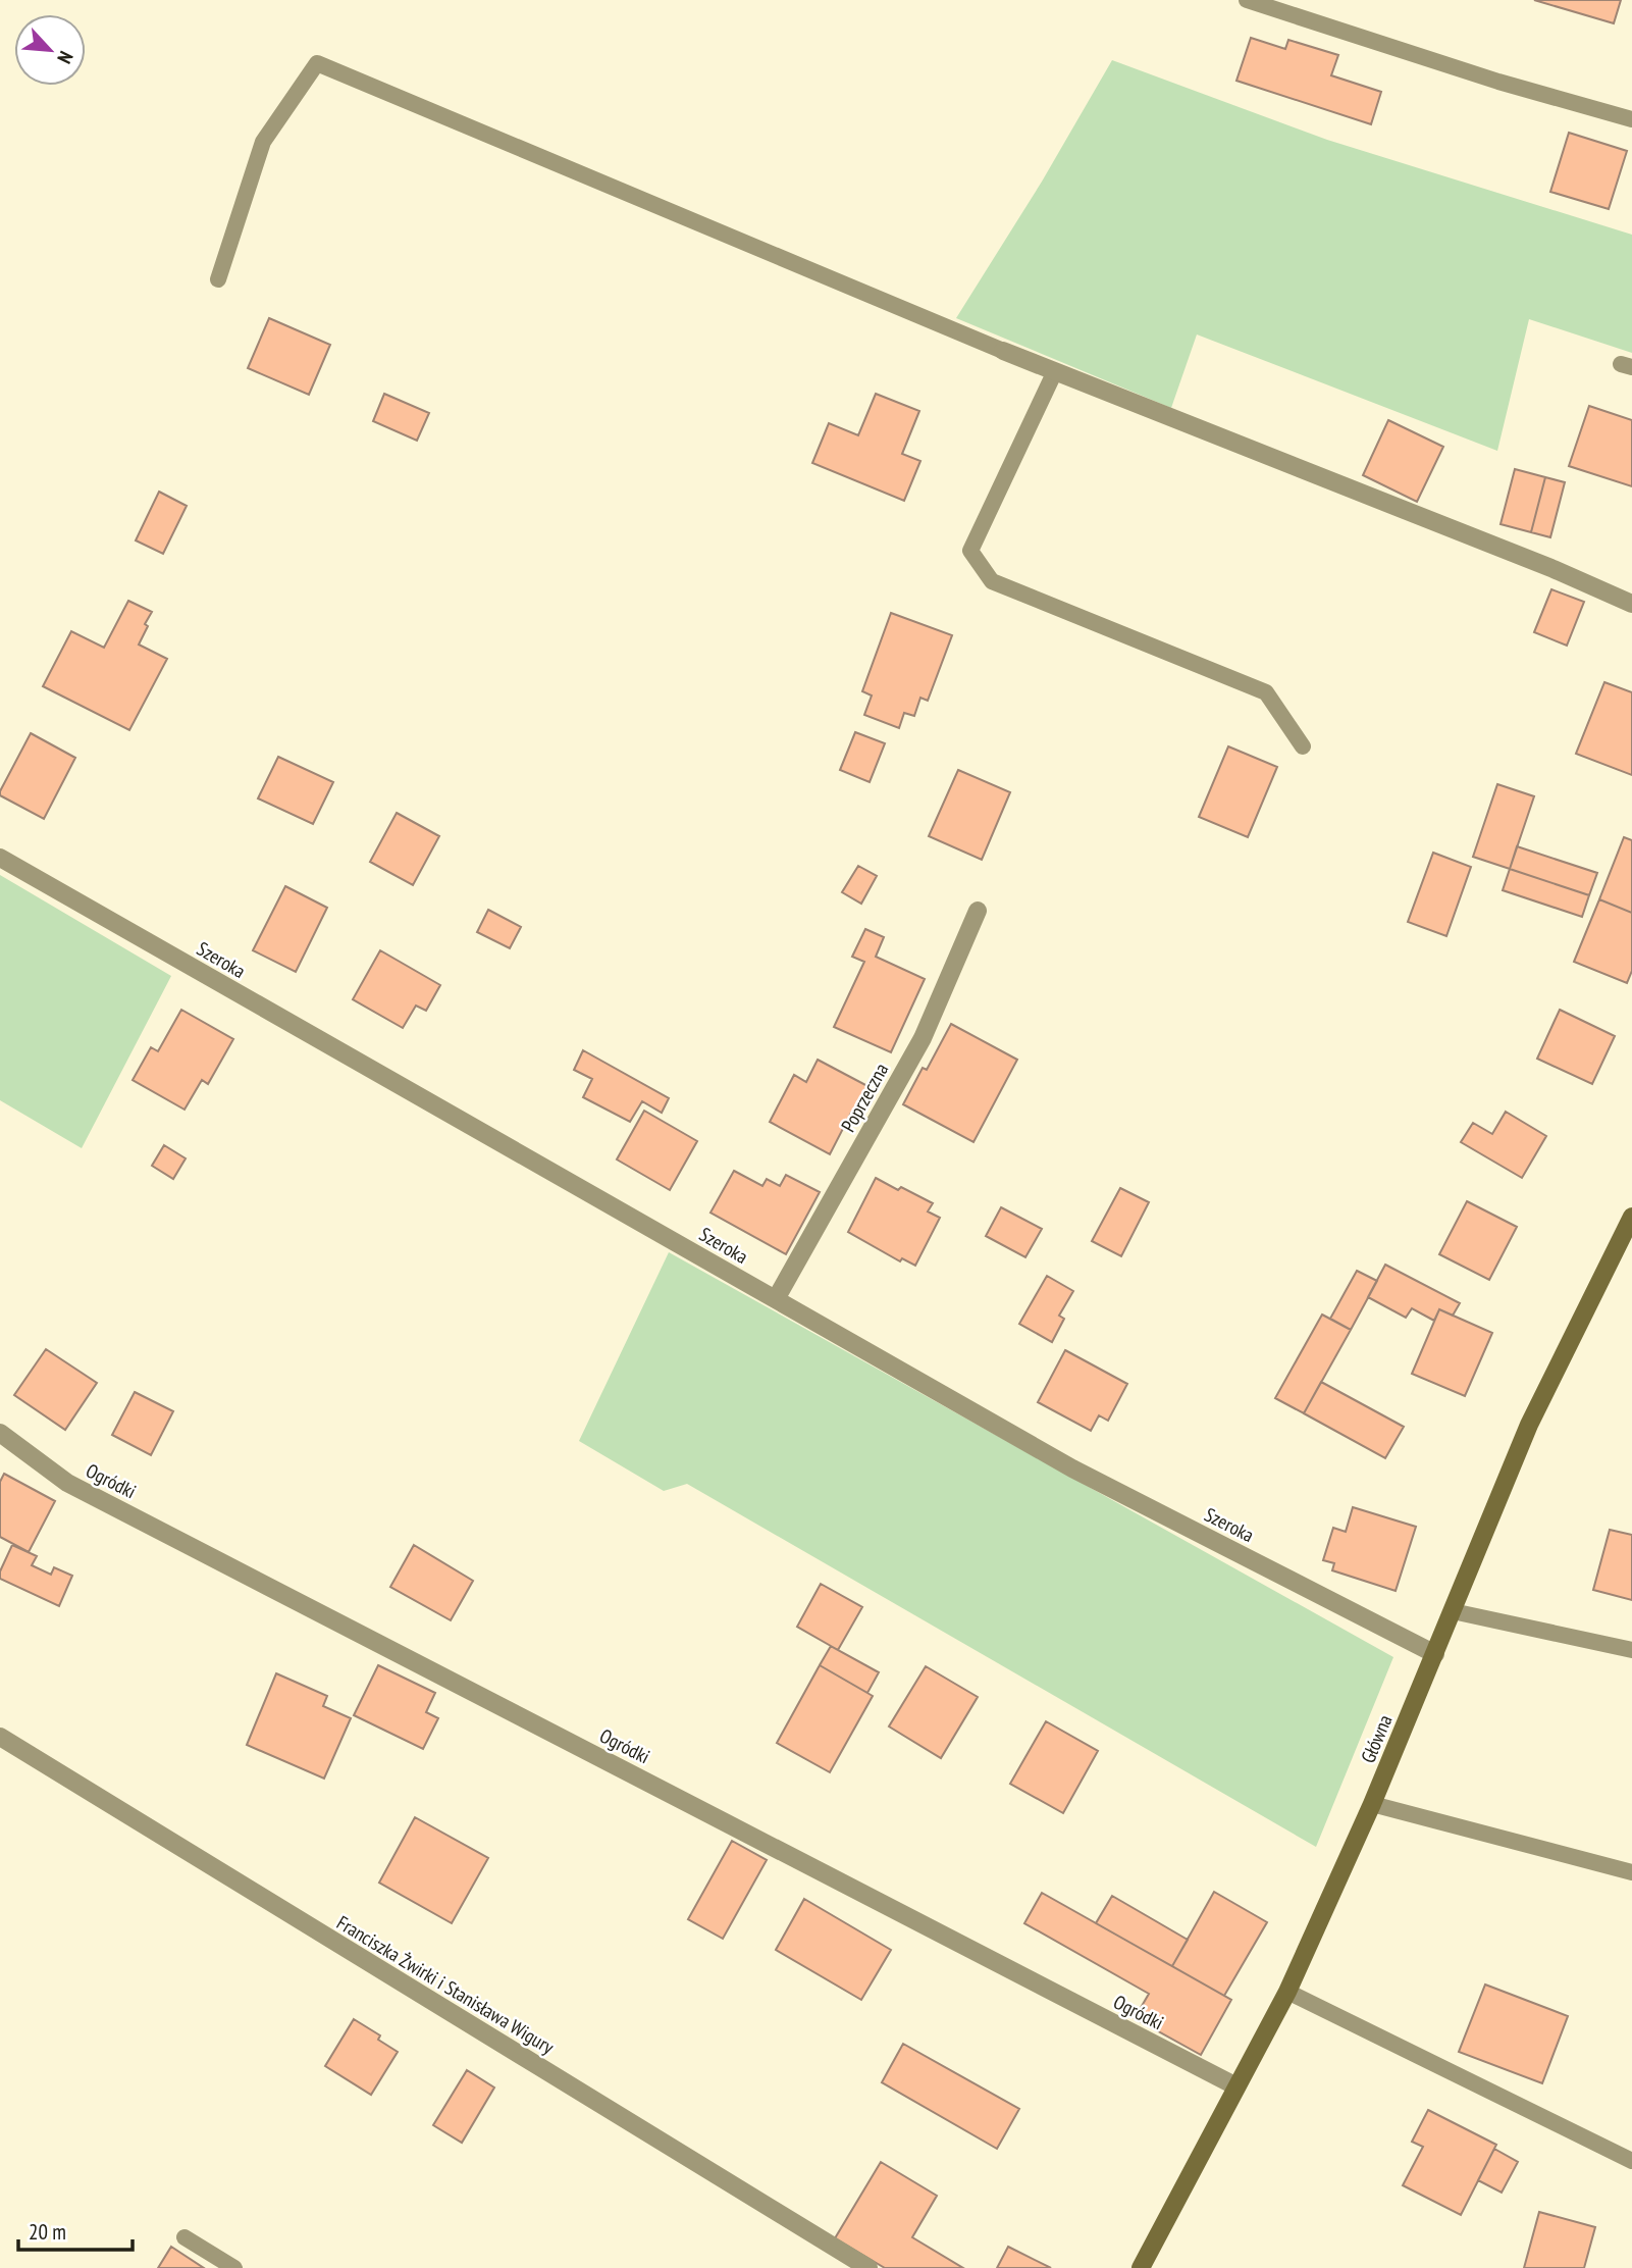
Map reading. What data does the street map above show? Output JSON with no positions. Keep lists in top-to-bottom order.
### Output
{
  "streets": {
    "main road": ["Główna"],
    "street": [
      "Szeroka",
      "Poprzeczna",
      "Ogródki",
      "Franciszka Żwirki i Stanisława Wigury"
    ]
  },
  "crossings": [
    ["Szeroka", "Poprzeczna"],
    ["Szeroka", "Główna"],
    ["Ogródki", "Główna"]
  ],
  "scale_bar": "20 m",
  "north": "bottom right"
}
